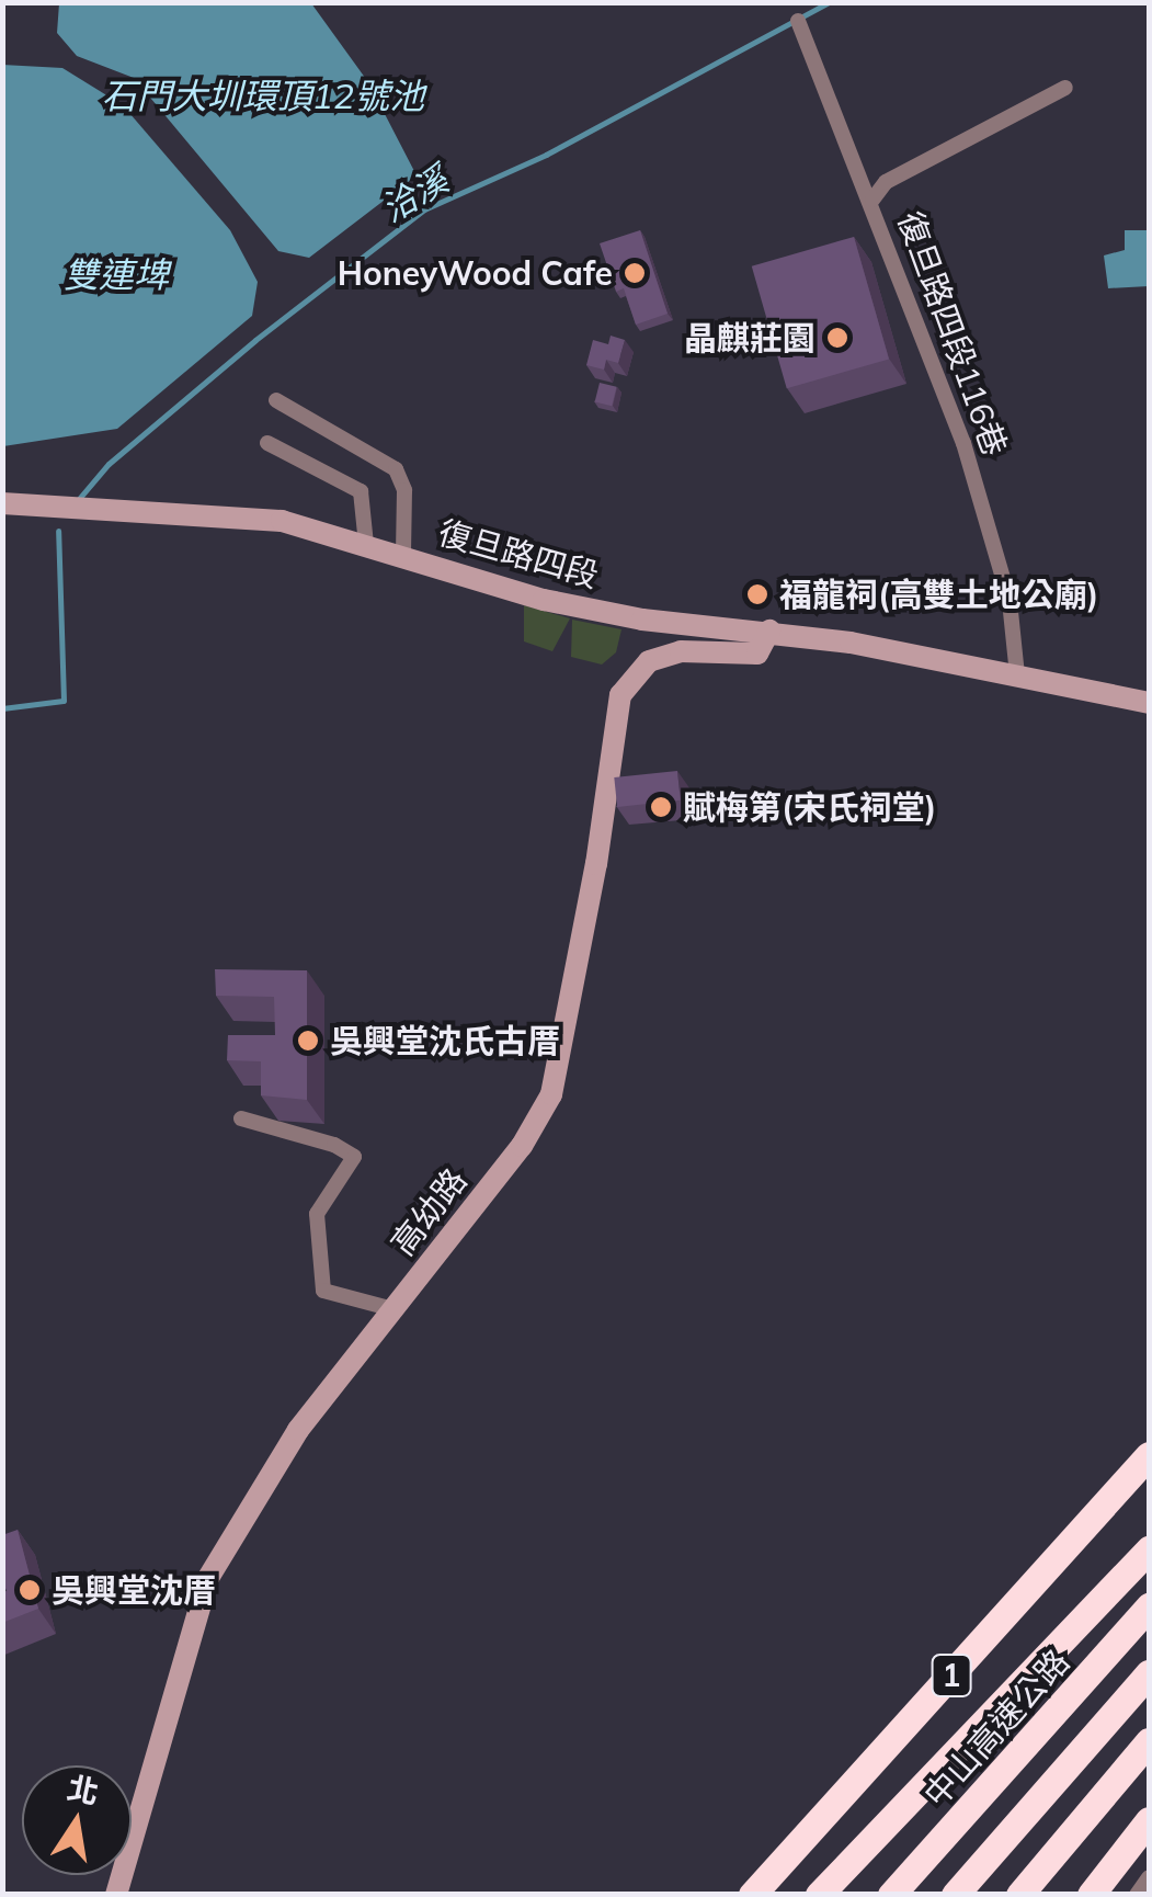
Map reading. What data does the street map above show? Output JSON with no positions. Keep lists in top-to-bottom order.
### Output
{
  "streets": {
    "highway": ["1", "中山高速公路"],
    "street": ["復旦路四段116巷", "復旦路四段", "高幼路"]
  },
  "crossings": [
    ["復旦路四段116巷", "復旦路四段"],
    ["復旦路四段", "高幼路"]
  ],
  "water": ["石門大圳環頂12號池", "洽溪", "雙連埤"],
  "places": [
    "HoneyWood Cafe",
    "晶麒莊園",
    "福龍祠(高雙土地公廟)",
    "賦梅第(宋氏祠堂)",
    "吳興堂沈氏古厝",
    "吳興堂沈厝"
  ],
  "north": "top"
}
